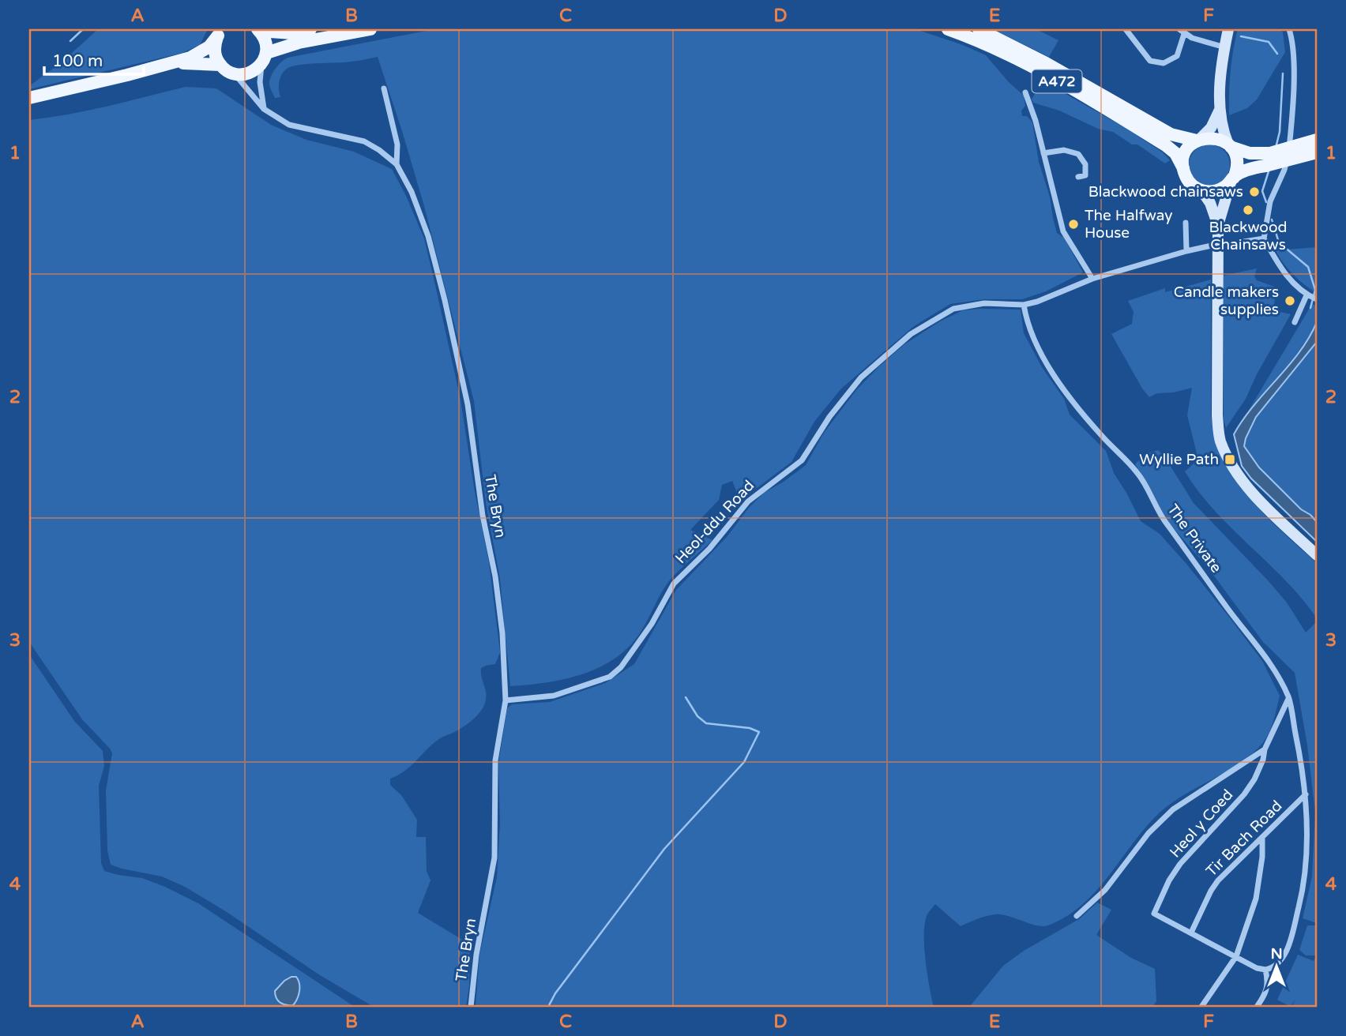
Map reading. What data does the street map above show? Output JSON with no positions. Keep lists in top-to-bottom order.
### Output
{
  "streets": {
    "main road": ["A472"],
    "street": [
      "The Bryn",
      "Heol-ddu Road",
      "The Private",
      "Heol y Coed",
      "Tir Bach Road"
    ]
  },
  "crossings": [
    ["The Bryn", "Heol-ddu Road"],
    ["Heol-ddu Road", "The Private"],
    ["The Private", "Heol y Coed"],
    ["The Private", "Tir Bach Road"],
    ["Heol y Coed", "Tir Bach Road"]
  ],
  "places": {
    "other": [
      "Blackwood chainsaws",
      "Blackwood Chainsaws",
      "The Halfway House",
      "Candle makers supplies"
    ],
    "transit": ["Wyllie Path"]
  },
  "scale_bar": "100 m",
  "north": "top",
  "grid": {
    "columns": [
      "A",
      "B",
      "C",
      "D",
      "E",
      "F"
    ],
    "rows": [
      "1",
      "2",
      "3",
      "4"
    ]
  }
}
